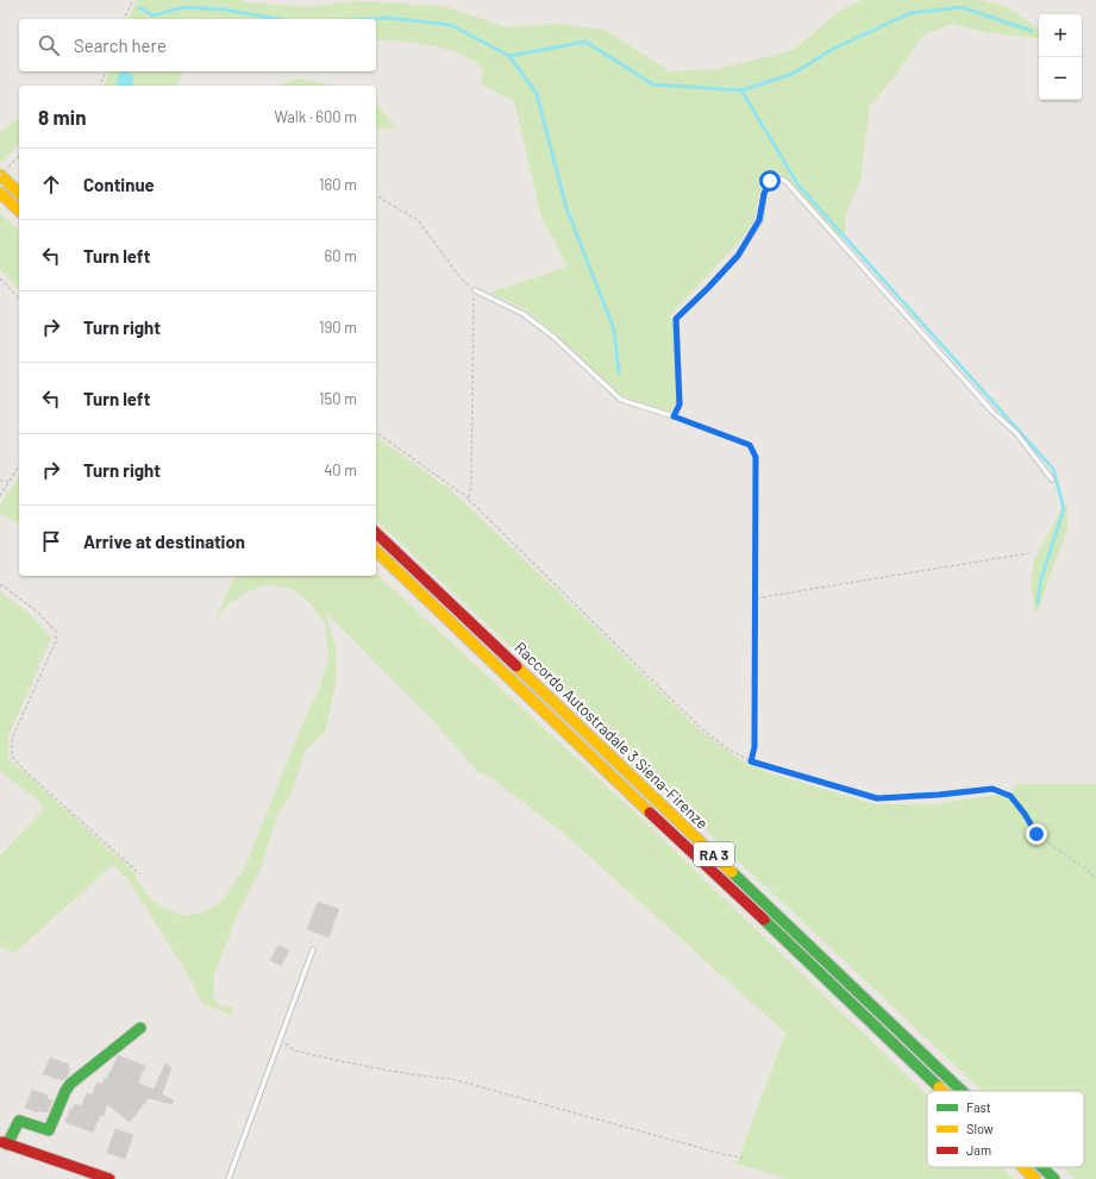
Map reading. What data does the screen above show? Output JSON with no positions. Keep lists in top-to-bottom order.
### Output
{
  "streets": {
    "main road": ["Raccordo Autostradale 3 Siena-Firenze", "RA 3"]
  },
  "legend": ["Fast", "Slow", "Jam"],
  "page": {
    "map_buttons": ["+", "−"],
    "search": "Search here",
    "heading": ["8 min", "Walk · 600 m"],
    "list": [
      ["Continue", "160 m"],
      ["Turn left", "60 m"],
      ["Turn right", "190 m"],
      ["Turn left", "150 m"],
      ["Turn right", "40 m"],
      "Arrive at destination"
    ]
  }
}
